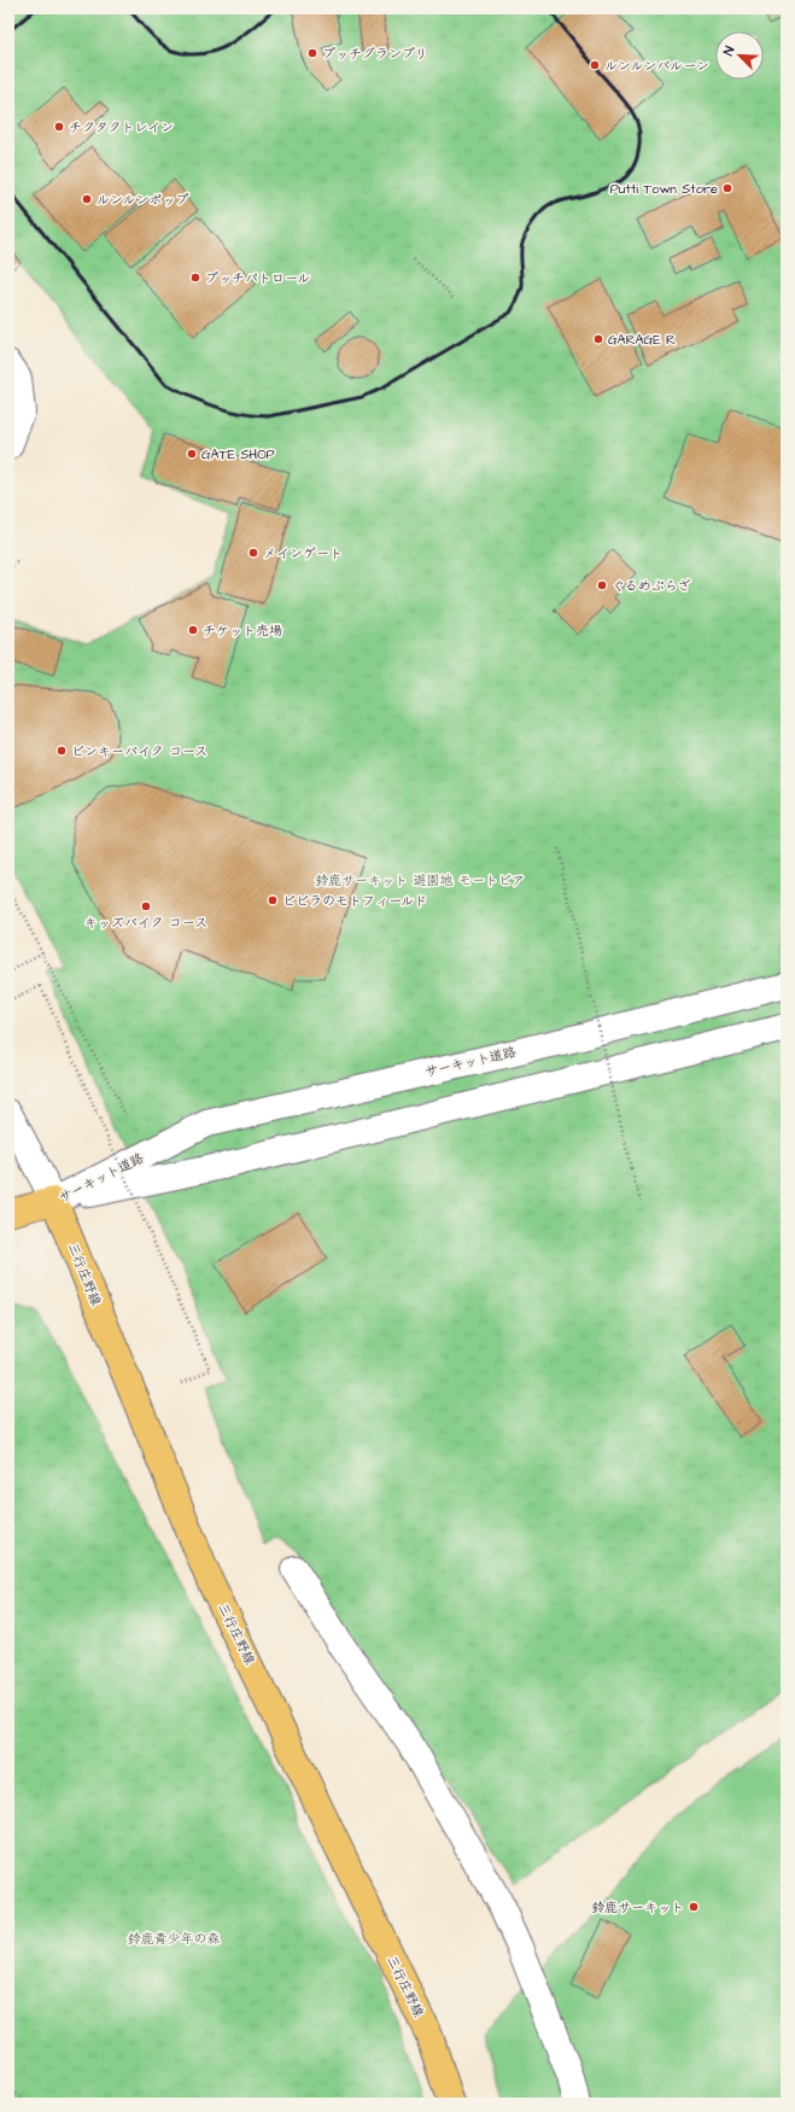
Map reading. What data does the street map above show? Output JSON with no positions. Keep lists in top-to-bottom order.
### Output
{
  "streets": {
    "main road": ["三行庄野線"],
    "street": ["サーキット道路"]
  },
  "crossings": [
    ["サーキット道路", "三行庄野線"]
  ],
  "parks": ["鈴鹿サーキット 遊園地 モートピア", "鈴鹿青少年の森"],
  "places": [
    "プッチグランプリ",
    "ルンルンバルーン",
    "チクタクトレイン",
    "Putti Town Store",
    "ルンルンポップ",
    "プッチパトロール",
    "GARAGE R",
    "GATE SHOP",
    "メインゲート",
    "ぐるめぷらざ",
    "チケット売場",
    "ピンキーバイク コース",
    "ピピラのモトフィールド",
    "キッズバイク コース",
    "鈴鹿サーキット"
  ],
  "north": "top left"
}
